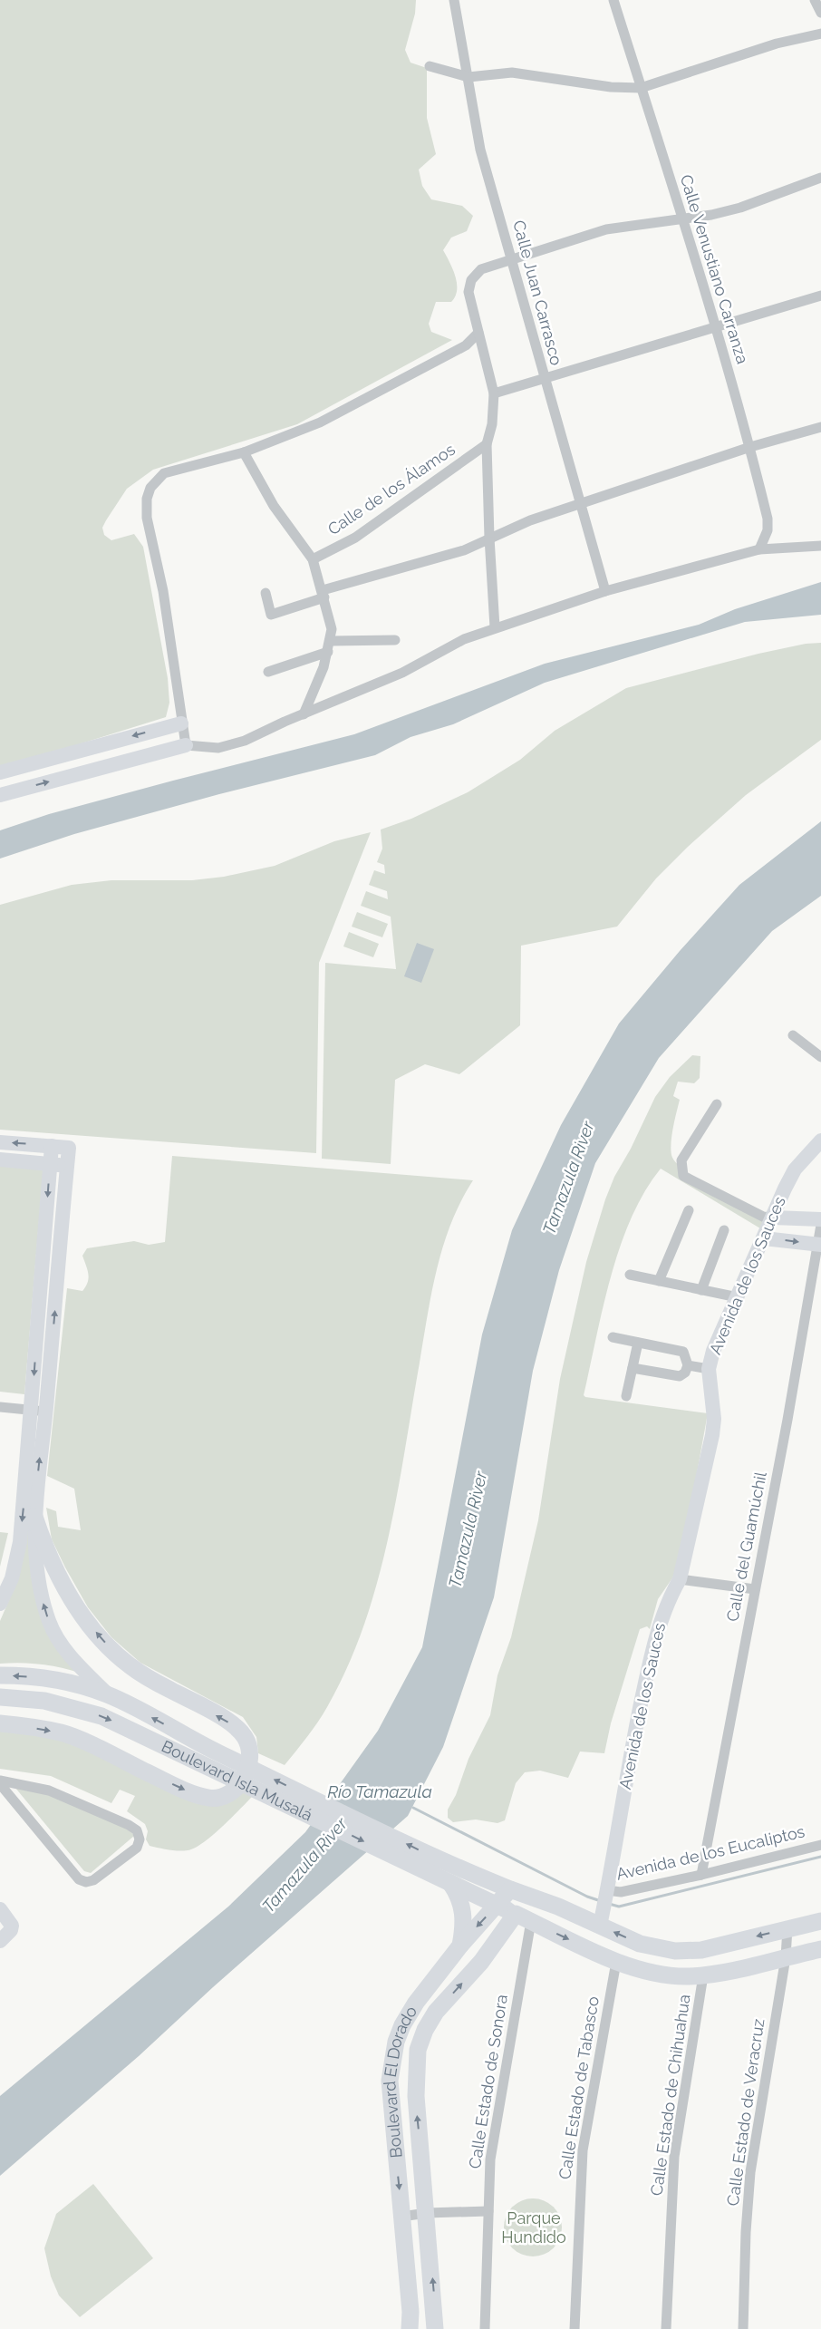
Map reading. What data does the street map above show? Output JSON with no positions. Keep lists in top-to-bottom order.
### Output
{
  "streets": {
    "main road": ["Boulevard Isla Musalá", "Boulevard El Dorado"],
    "street": [
      "Calle Venustiano Carranza",
      "Calle Juan Carrasco",
      "Calle de los Álamos",
      "Avenida de los Sauces",
      "Calle del Guamúchil",
      "Avenida de los Eucaliptos",
      "Calle Estado de Sonora",
      "Calle Estado de Tabasco",
      "Calle Estado de Chihuahua",
      "Calle Estado de Veracruz"
    ]
  },
  "crossings": [
    ["Avenida de los Sauces", "Avenida de los Eucaliptos"],
    ["Calle del Guamúchil", "Avenida de los Eucaliptos"],
    ["Boulevard Isla Musalá", "Boulevard El Dorado"]
  ],
  "water": ["Tamazula River", "Río Tamazula"],
  "parks": ["Parque Hundido"]
}
